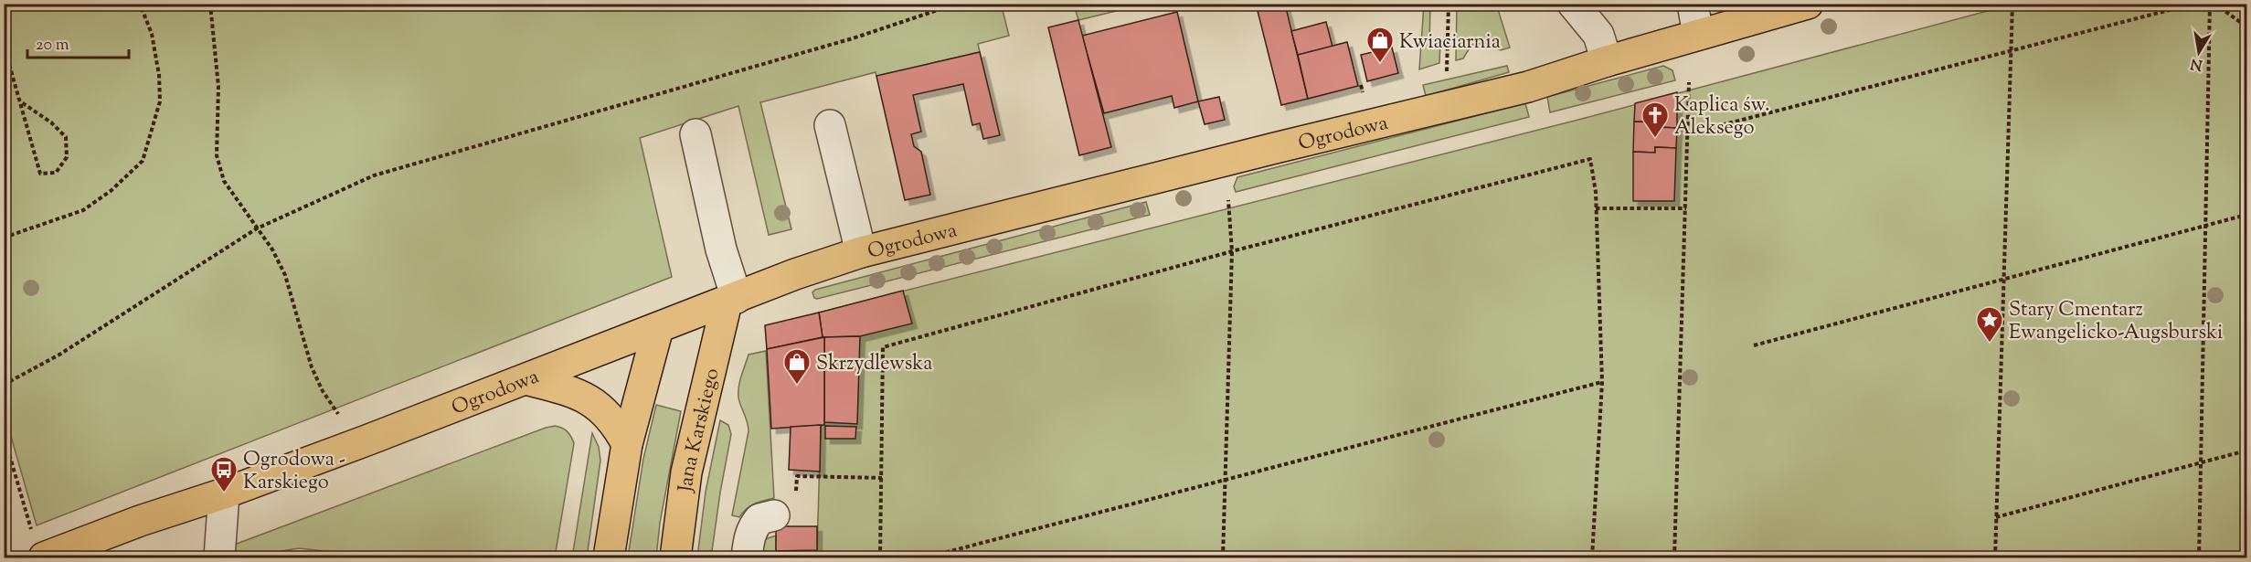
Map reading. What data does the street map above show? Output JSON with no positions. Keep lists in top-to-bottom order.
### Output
{
  "streets": {
    "main road": ["Ogrodowa", "Jana Karskiego"]
  },
  "crossings": [
    ["Ogrodowa", "Jana Karskiego"]
  ],
  "places": {
    "shop": ["Kwiaciarnia", "Skrzydlewska"],
    "church": ["Kaplica św. Aleksego"],
    "place": ["Stary Cmentarz Ewangelicko-Augsburski"],
    "bus stop": ["Ogrodowa - Karskiego"]
  },
  "scale_bar": "20 m",
  "north": "bottom"
}
